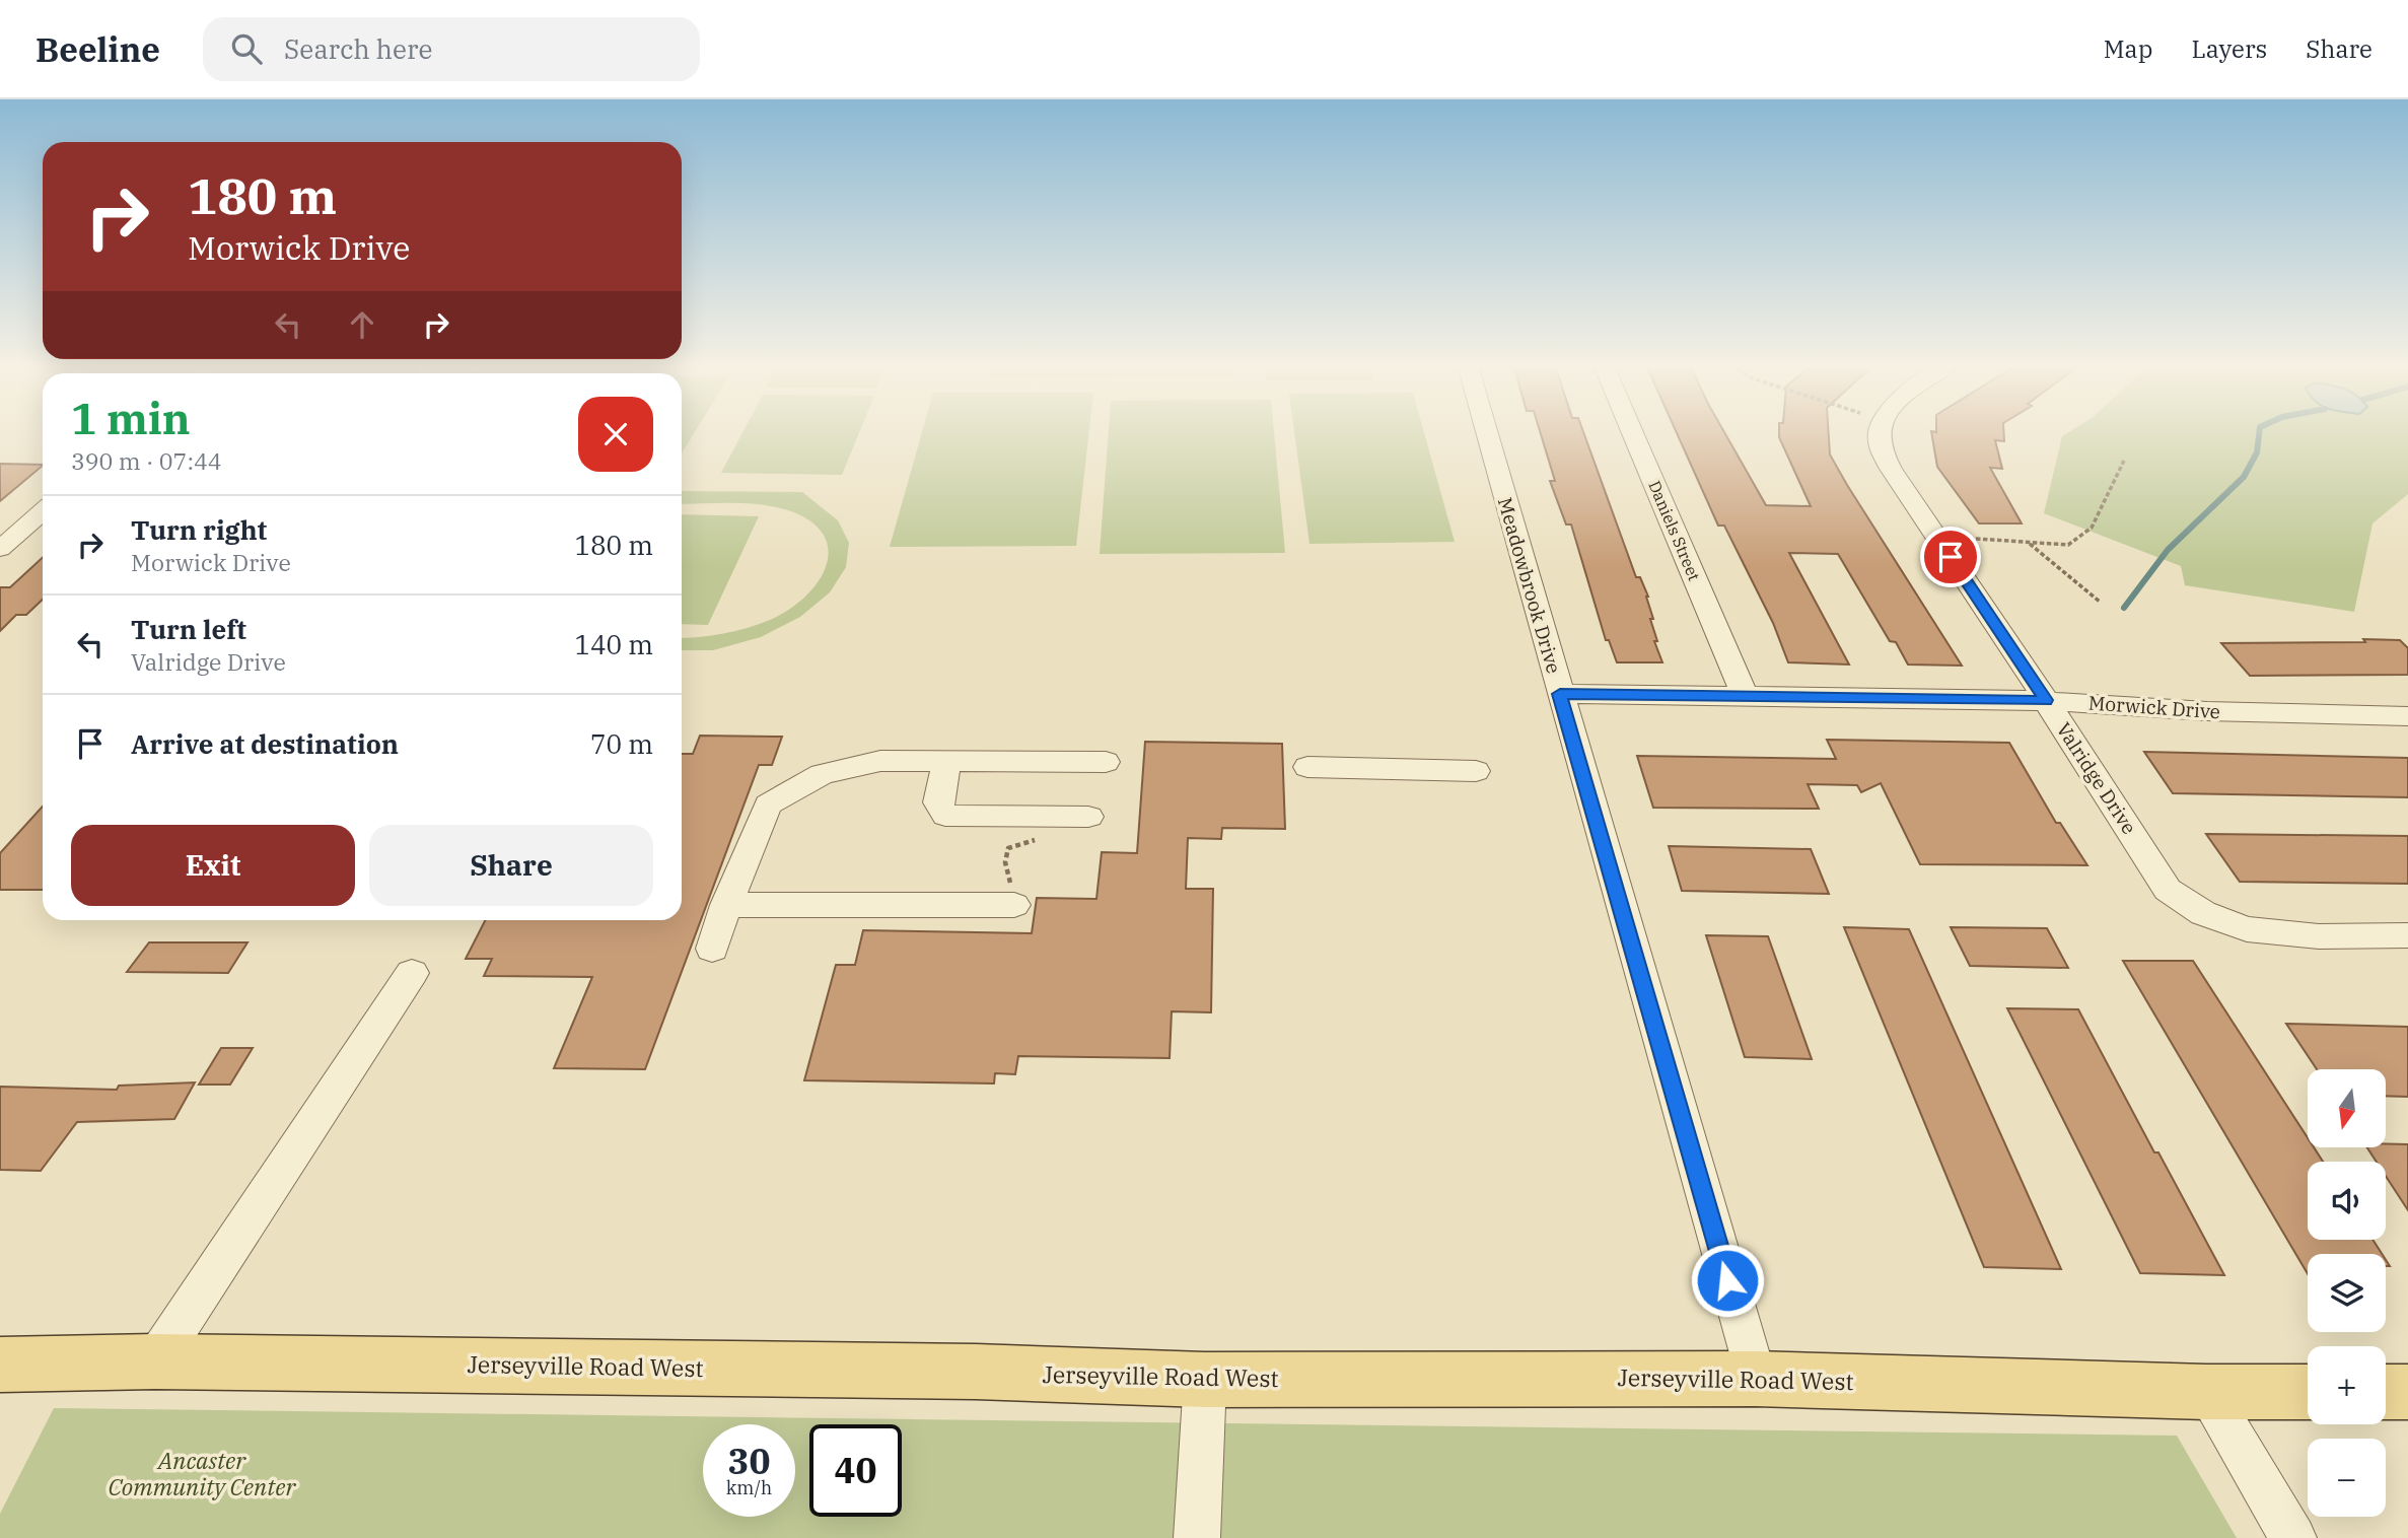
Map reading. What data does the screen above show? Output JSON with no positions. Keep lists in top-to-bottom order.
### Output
{
  "streets": {
    "main road": ["Jerseyville Road West"],
    "street": [
      "Daniels Street",
      "Meadowbrook Drive",
      "Morwick Drive",
      "Valridge Drive"
    ]
  },
  "crossings": [
    ["Daniels Street", "Morwick Drive"],
    ["Meadowbrook Drive", "Morwick Drive"],
    ["Meadowbrook Drive", "Jerseyville Road West"],
    ["Morwick Drive", "Valridge Drive"]
  ],
  "parks": ["Ancaster Community Center"],
  "north": "bottom",
  "page": {
    "header": "Beeline",
    "search": "Search here",
    "nav": ["Map", "Layers", "Share"],
    "turn": ["180 m", "Morwick Drive"],
    "heading": ["1 min", "390 m · 07:44"],
    "list": [
      {
        "name": "Turn right",
        "note": "Morwick Drive",
        "value": "180 m"
      },
      {
        "name": "Turn left",
        "note": "Valridge Drive",
        "value": "140 m"
      },
      {
        "name": "Arrive at destination",
        "value": "70 m"
      }
    ],
    "buttons": ["Exit", "Share"],
    "map_buttons": ["+", "−"],
    "speed": "30 km/h",
    "limit": "40"
  }
}
